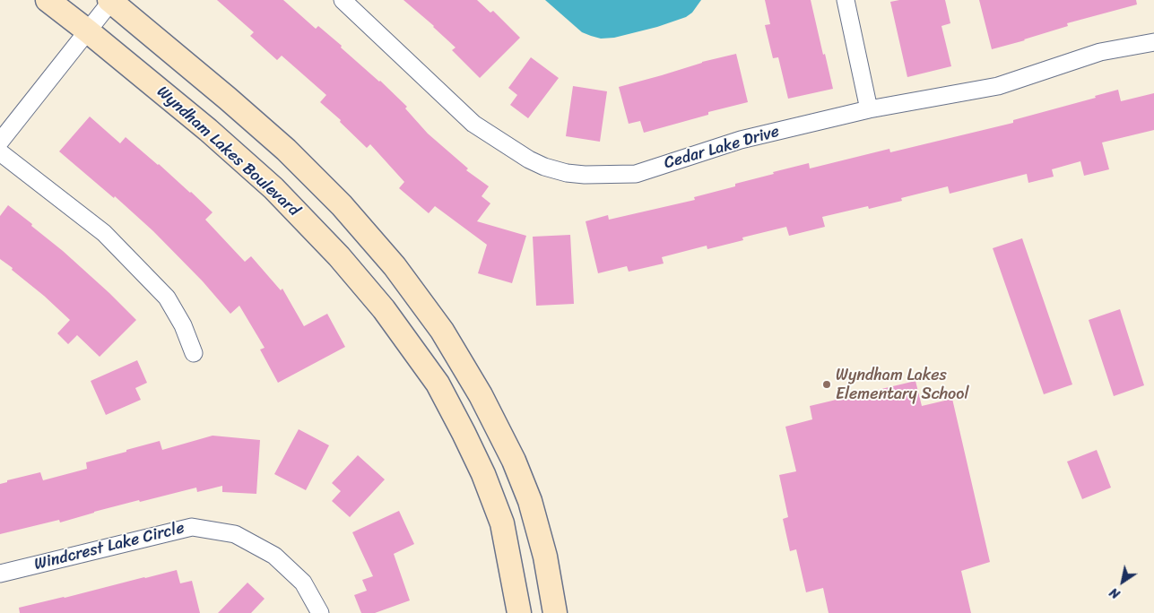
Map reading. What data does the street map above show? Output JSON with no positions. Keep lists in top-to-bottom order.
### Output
{
  "streets": {
    "street": ["Cedar Lake Drive", "Wyndham Lakes Boulevard", "Windcrest Lake Circle"]
  },
  "places": ["Wyndham Lakes Elementary School"],
  "north": "bottom left"
}
